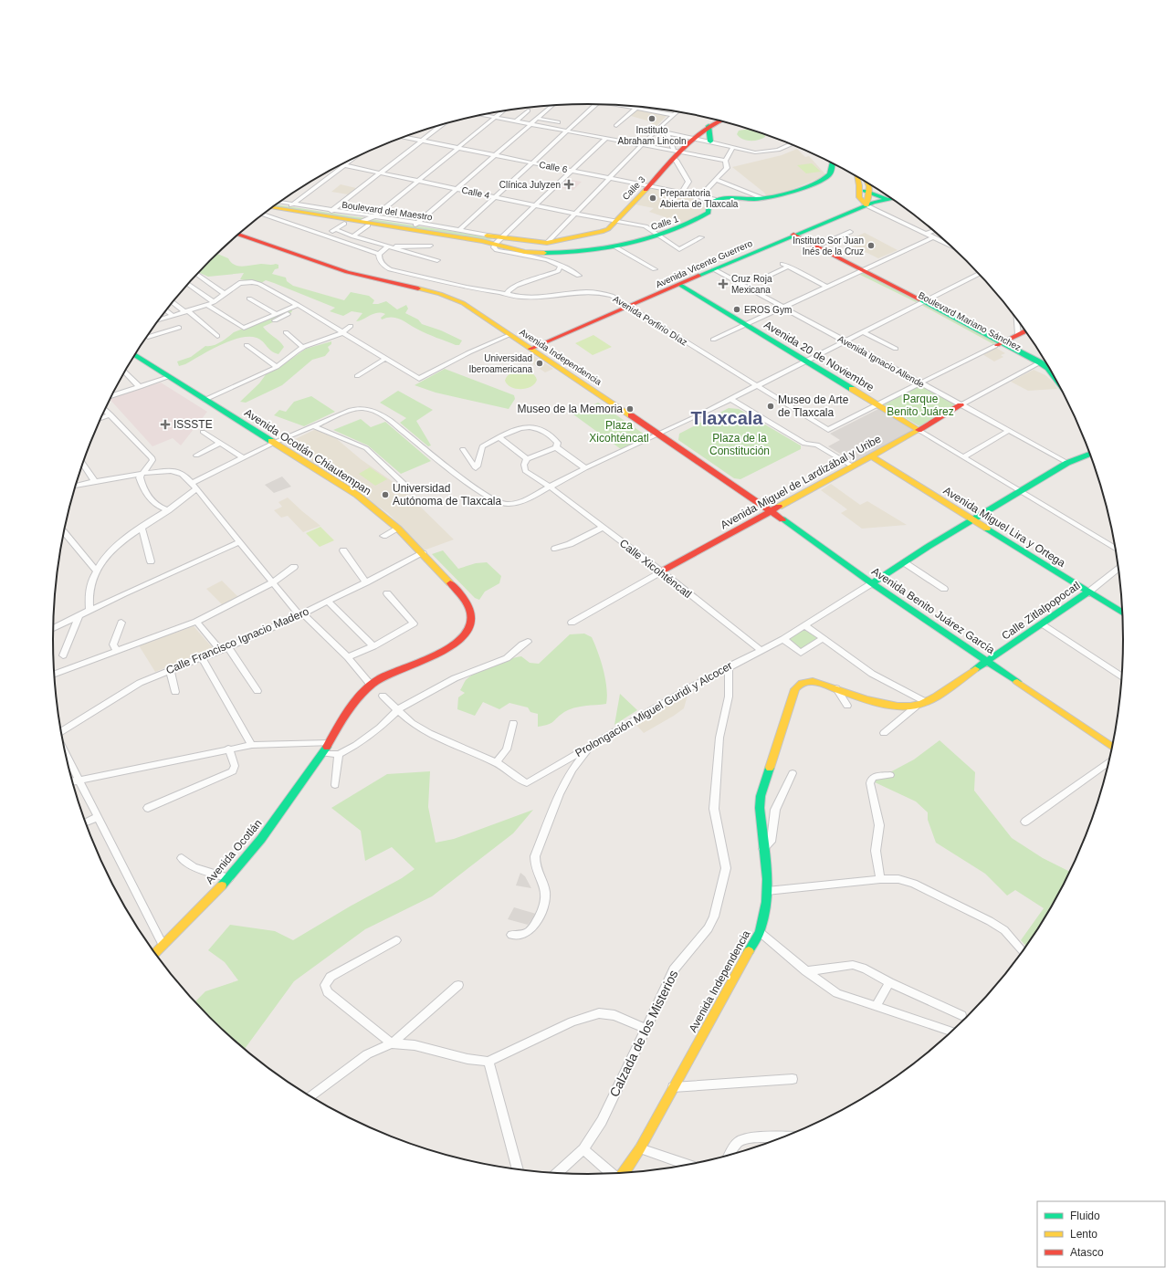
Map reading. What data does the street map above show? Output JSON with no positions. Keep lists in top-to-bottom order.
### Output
{
  "streets": {
    "main road": [
      "Calle 3",
      "Boulevard del Maestro",
      "Calle 1",
      "Avenida Vicente Guerrero",
      "Boulevard Mariano Sánchez",
      "Avenida 20 de Noviembre",
      "Avenida Independencia",
      "Avenida Ocotlán Chiautempan",
      "Avenida Miguel de Lardizábal y Uribe",
      "Avenida Miguel Lira y Ortega",
      "Avenida Benito Juárez García",
      "Calle Zitlalpopocatl",
      "Avenida Ocotlán"
    ],
    "street": [
      "Calle 6",
      "Calle 4",
      "Avenida Porfirio Díaz",
      "Avenida Ignacio Allende",
      "Calle Xicohténcatl",
      "Calle Francisco Ignacio Madero",
      "Prolongación Miguel Guridi y Alcocer",
      "Calzada de los Misterios"
    ]
  },
  "crossings": [
    ["Calle 6", "Calle 3"],
    ["Calle 6", "Calle 1"],
    ["Calle 3", "Calle 4"],
    ["Calle 3", "Boulevard del Maestro"],
    ["Calle 4", "Calle 1"],
    ["Boulevard del Maestro", "Calle 1"],
    ["Avenida Vicente Guerrero", "Avenida Porfirio Díaz"],
    ["Avenida Vicente Guerrero", "Boulevard Mariano Sánchez"],
    ["Avenida Vicente Guerrero", "Avenida 20 de Noviembre"],
    ["Avenida Vicente Guerrero", "Avenida Independencia"],
    ["Avenida Vicente Guerrero", "Avenida Ignacio Allende"],
    ["Avenida Porfirio Díaz", "Avenida 20 de Noviembre"],
    ["Boulevard Mariano Sánchez", "Avenida Miguel de Lardizábal y Uribe"],
    ["Avenida 20 de Noviembre", "Avenida Miguel de Lardizábal y Uribe"],
    ["Avenida Independencia", "Avenida Benito Juárez García"],
    ["Avenida Independencia", "Calle Zitlalpopocatl"],
    ["Avenida Ignacio Allende", "Avenida Miguel de Lardizábal y Uribe"],
    ["Avenida Ocotlán Chiautempan", "Calle Francisco Ignacio Madero"],
    ["Avenida Ocotlán Chiautempan", "Avenida Ocotlán"],
    ["Avenida Miguel de Lardizábal y Uribe", "Avenida Miguel Lira y Ortega"],
    ["Avenida Miguel de Lardizábal y Uribe", "Calle Xicohténcatl"],
    ["Avenida Miguel de Lardizábal y Uribe", "Avenida Benito Juárez García"],
    ["Avenida Miguel Lira y Ortega", "Calle Zitlalpopocatl"],
    ["Calle Xicohténcatl", "Prolongación Miguel Guridi y Alcocer"],
    ["Avenida Benito Juárez García", "Calle Zitlalpopocatl"],
    ["Avenida Benito Juárez García", "Prolongación Miguel Guridi y Alcocer"],
    ["Prolongación Miguel Guridi y Alcocer", "Calzada de los Misterios"]
  ],
  "districts": ["Tlaxcala"],
  "parks": ["Parque Benito Juárez", "Plaza Xicohténcatl", "Plaza de la Constitución"],
  "places": {
    "other": [
      "Instituto Abraham Lincoln",
      "Preparatoria Abierta de Tlaxcala",
      "Instituto Sor Juan Inés de la Cruz",
      "EROS Gym",
      "Universidad Iberoamericana",
      "Museo de Arte de Tlaxcala",
      "Museo de la Memoria",
      "Universidad Autónoma de Tlaxcala"
    ],
    "health": ["Clínica Julyzen", "Cruz Roja Mexicana", "ISSSTE"]
  },
  "legend": ["Fluido", "Lento", "Atasco"]
}
